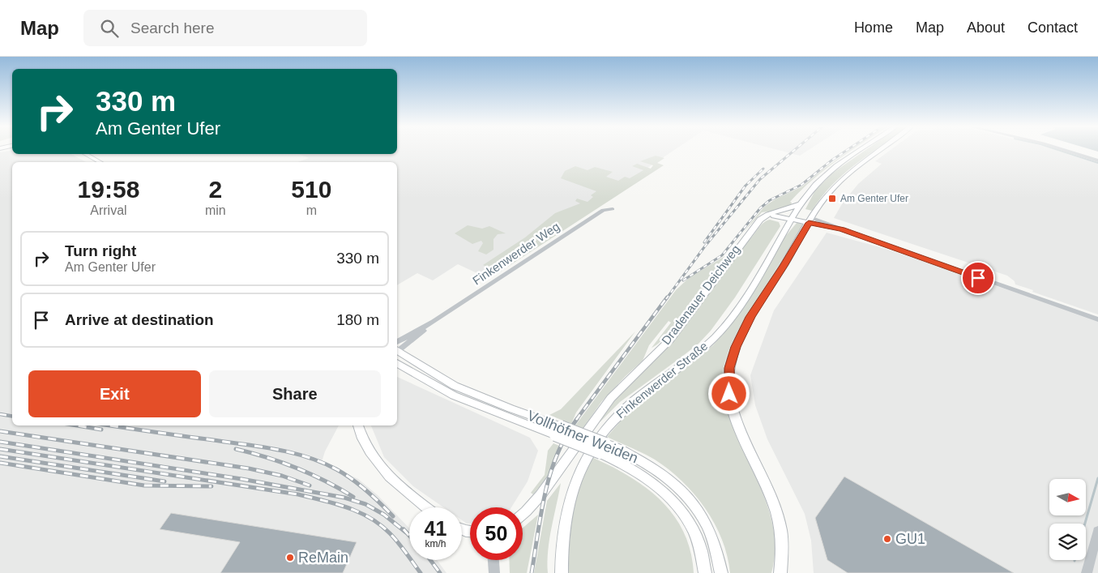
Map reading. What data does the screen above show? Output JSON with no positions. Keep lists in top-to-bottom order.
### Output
{
  "streets": {
    "main road": ["Dradenauer Deichweg", "Finkenwerder Straße", "Vollhöfner Weiden"],
    "street": ["Finkenwerder Weg"]
  },
  "places": {
    "transit": ["Am Genter Ufer"],
    "other": ["GU1", "ReMain"]
  },
  "north": "right",
  "page": {
    "header": "Map",
    "search": "Search here",
    "nav": [
      "Home",
      "Map",
      "About",
      "Contact"
    ],
    "turn": ["330 m", "Am Genter Ufer"],
    "eta": [
      "19:58",
      "Arrival",
      "2",
      "min",
      "510",
      "m"
    ],
    "list": [
      {
        "name": "Turn right",
        "note": "Am Genter Ufer",
        "value": "330 m"
      },
      {
        "name": "Arrive at destination",
        "value": "180 m"
      }
    ],
    "buttons": ["Exit", "Share"],
    "speed": "41 km/h",
    "limit": "50"
  }
}
